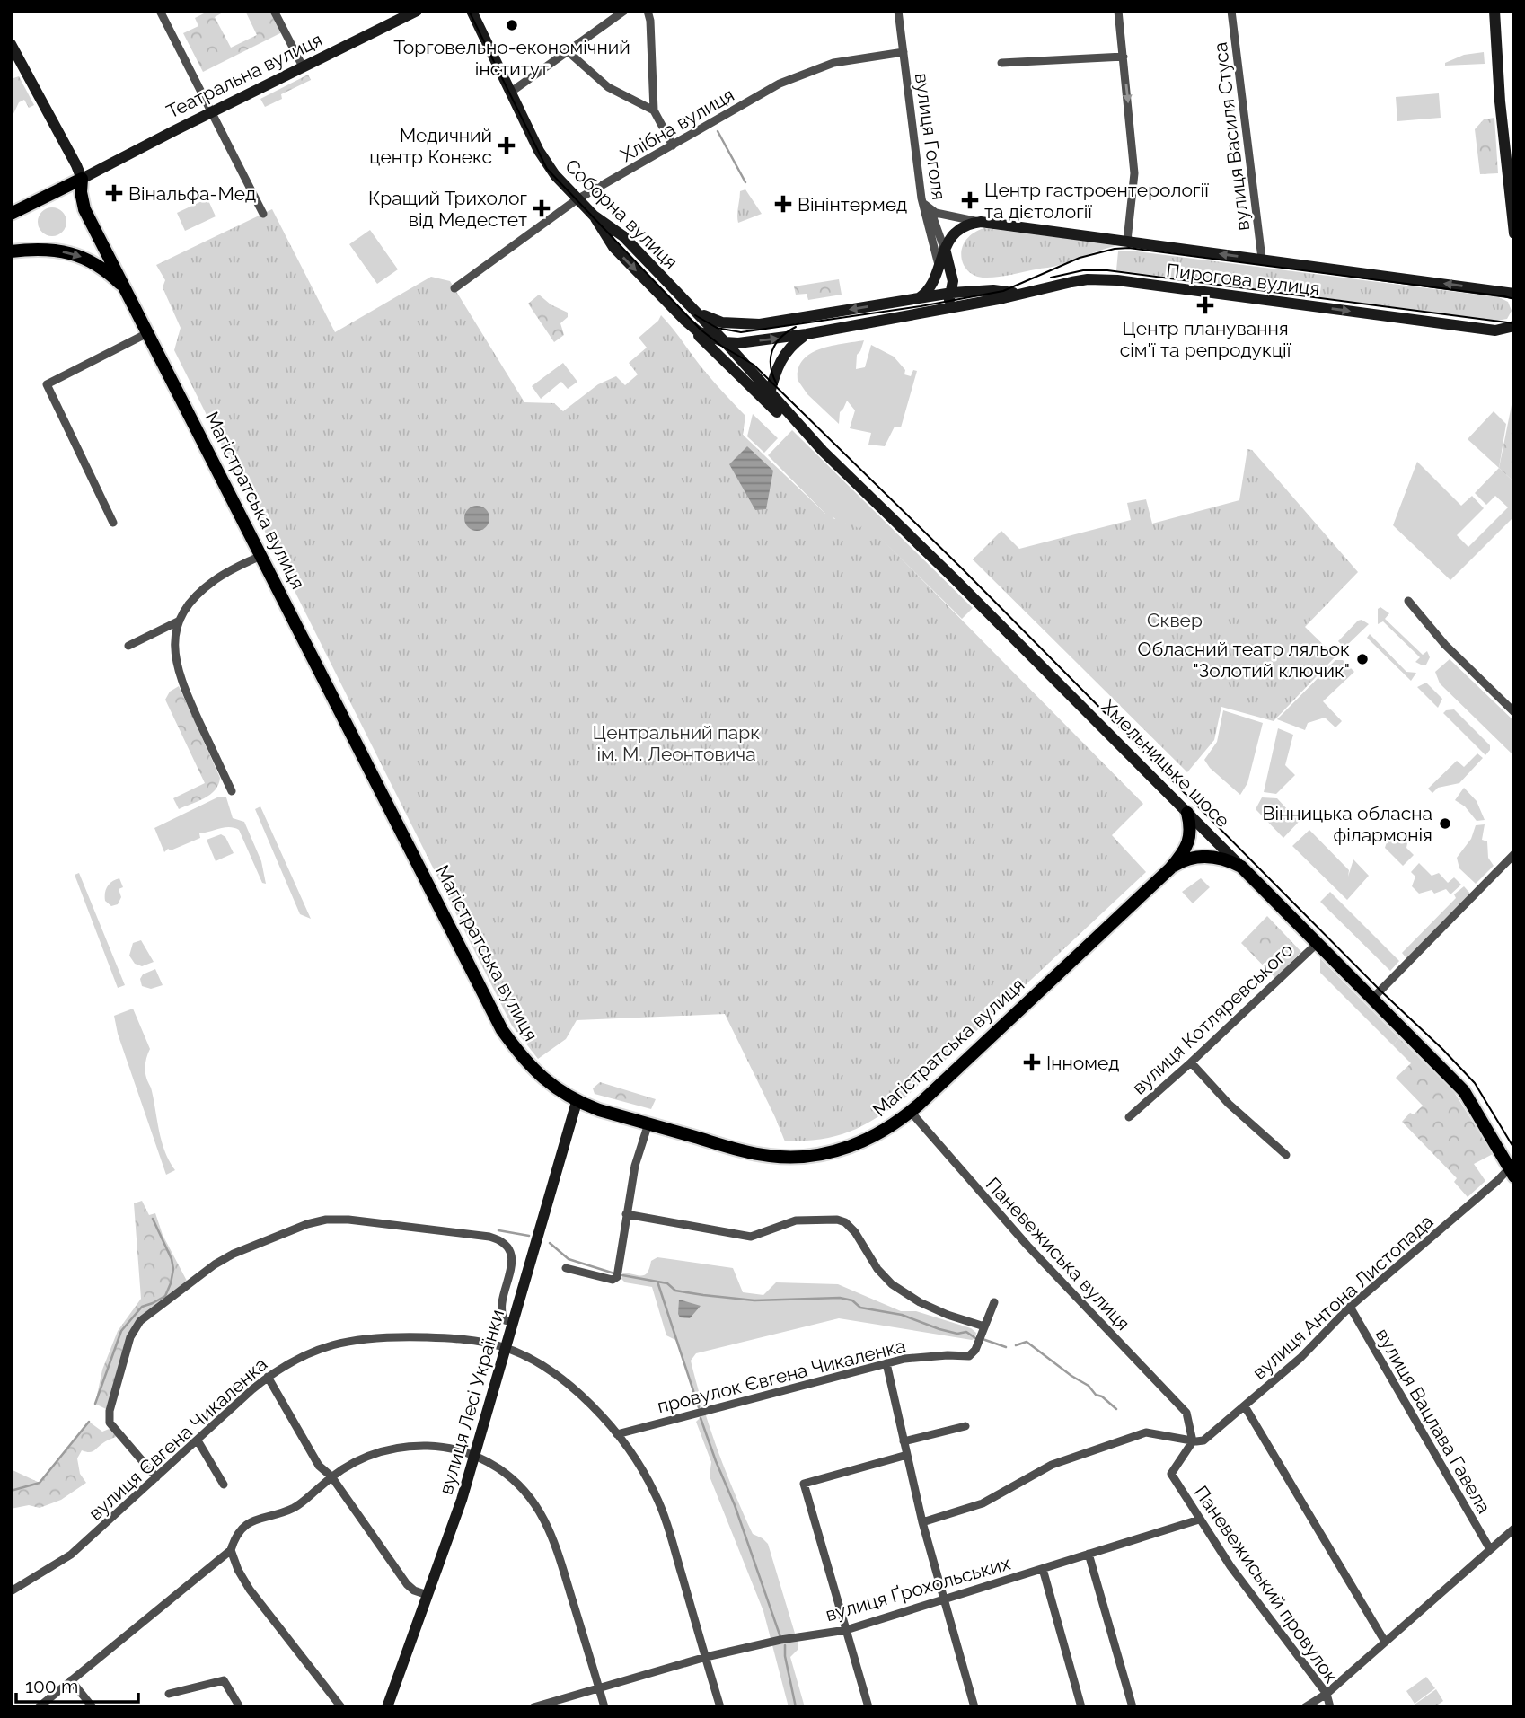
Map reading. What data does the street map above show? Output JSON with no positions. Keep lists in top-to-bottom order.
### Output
{
  "streets": {
    "main road": [
      "Театральна вулиця",
      "Соборна вулиця",
      "Пирогова вулиця",
      "Магістратська вулиця",
      "Хмельницьке шосе",
      "вулиця Лесі Українки"
    ],
    "street": [
      "Хлібна вулиця",
      "вулиця Гоголя",
      "вулиця Василя Стуса",
      "вулиця Котляревського",
      "Паневежиська вулиця",
      "вулиця Антона Листопада",
      "провулок Євгена Чикаленка",
      "вулиця Вацлава Гавела",
      "вулиця Євгена Чикаленка",
      "Паневежиський провулок",
      "вулиця Ґрохольських"
    ]
  },
  "crossings": [
    ["Театральна вулиця", "Магістратська вулиця"],
    ["Хлібна вулиця", "вулиця Гоголя"],
    ["Хлібна вулиця", "Соборна вулиця"],
    ["вулиця Гоголя", "Пирогова вулиця"],
    ["вулиця Василя Стуса", "Пирогова вулиця"],
    ["Соборна вулиця", "Хмельницьке шосе"],
    ["Пирогова вулиця", "Хмельницьке шосе"],
    ["Магістратська вулиця", "Паневежиська вулиця"],
    ["Магістратська вулиця", "вулиця Лесі Українки"],
    ["Хмельницьке шосе", "вулиця Котляревського"],
    ["Хмельницьке шосе", "вулиця Антона Листопада"],
    ["Паневежиська вулиця", "вулиця Антона Листопада"],
    ["Паневежиська вулиця", "Паневежиський провулок"],
    ["вулиця Антона Листопада", "вулиця Вацлава Гавела"],
    ["вулиця Антона Листопада", "Паневежиський провулок"],
    ["провулок Євгена Чикаленка", "вулиця Євгена Чикаленка"],
    ["вулиця Лесі Українки", "вулиця Євгена Чикаленка"],
    ["вулиця Євгена Чикаленка", "вулиця Ґрохольських"],
    ["Паневежиський провулок", "вулиця Ґрохольських"]
  ],
  "parks": ["Сквер", "Центральний парк ім. М. Леонтовича"],
  "places": {
    "other": ["Торговельно-економічний інститут", "Обласний театр ляльок \"Золотий ключик\"", "Вінницька обласна філармонія"],
    "health": [
      "Медичний центр Конекс",
      "Вінальфа-Мед",
      "Центр гастроентерології та дієтології",
      "Вінінтермед",
      "Кращий Трихолог від Медестет",
      "Центр планування сім'ї та репродукції",
      "Інномед"
    ]
  },
  "scale_bar": "100 m"
}
